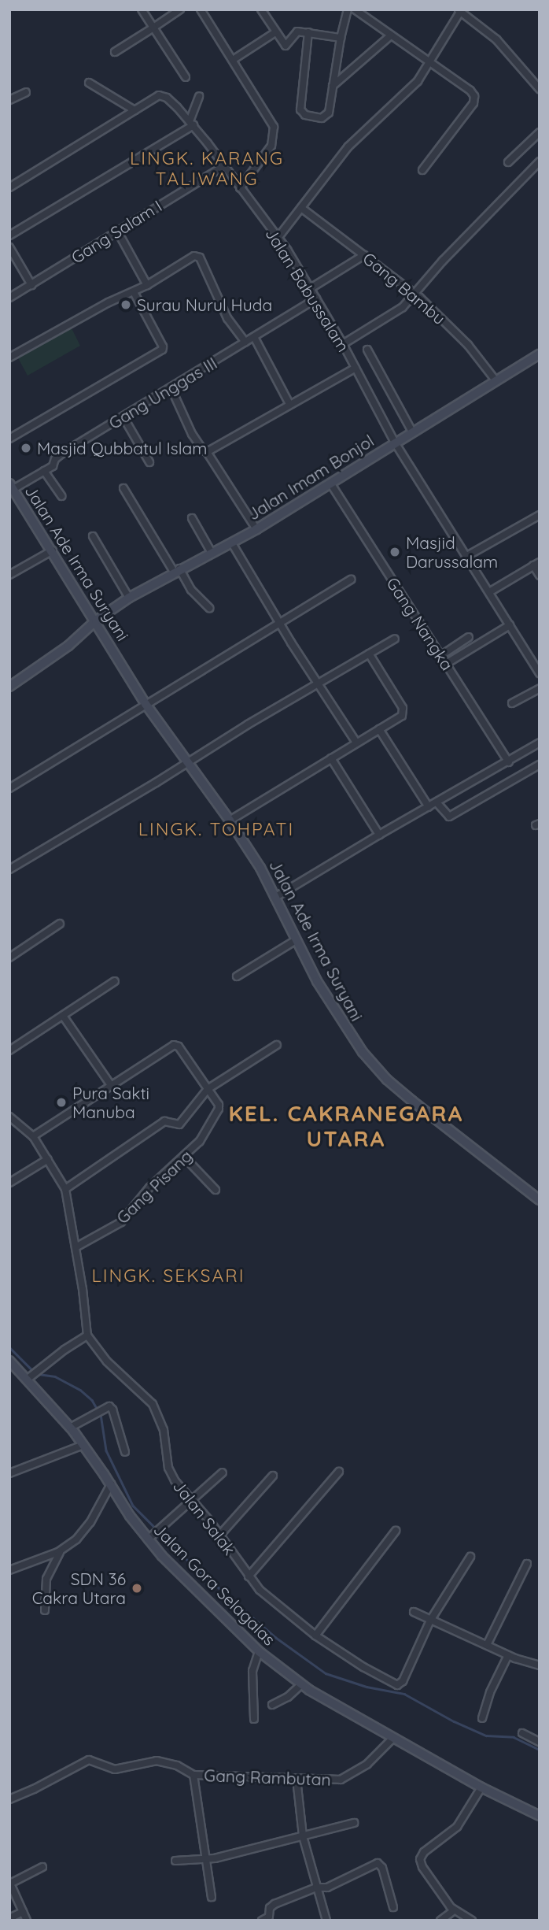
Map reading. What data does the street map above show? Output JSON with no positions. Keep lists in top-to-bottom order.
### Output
{
  "streets": {
    "street": [
      "Gang Salam I",
      "Gang Bambu",
      "Jalan Babussalam",
      "Gang Unggas III",
      "Jalan Imam Bonjol",
      "Jalan Ade Irma Suryani",
      "Gang Nangka",
      "Gang Pisang",
      "Jalan Salak",
      "Jalan Gora Selagalas",
      "Gang Rambutan"
    ]
  },
  "crossings": [
    ["Gang Salam I", "Jalan Babussalam"],
    ["Gang Bambu", "Jalan Imam Bonjol"],
    ["Jalan Babussalam", "Gang Unggas III"],
    ["Jalan Babussalam", "Jalan Imam Bonjol"],
    ["Gang Unggas III", "Jalan Ade Irma Suryani"],
    ["Jalan Imam Bonjol", "Jalan Ade Irma Suryani"],
    ["Jalan Imam Bonjol", "Gang Nangka"],
    ["Jalan Gora Selagalas", "Gang Rambutan"]
  ],
  "districts": [
    "LINGK. KARANG TALIWANG",
    "LINGK. TOHPATI",
    "KEL. CAKRANEGARA UTARA",
    "LINGK. SEKSARI"
  ],
  "places": [
    "Surau Nurul Huda",
    "Masjid Qubbatul Islam",
    "Masjid Darussalam",
    "Pura Sakti Manuba",
    "SDN 36 Cakra Utara"
  ]
}
